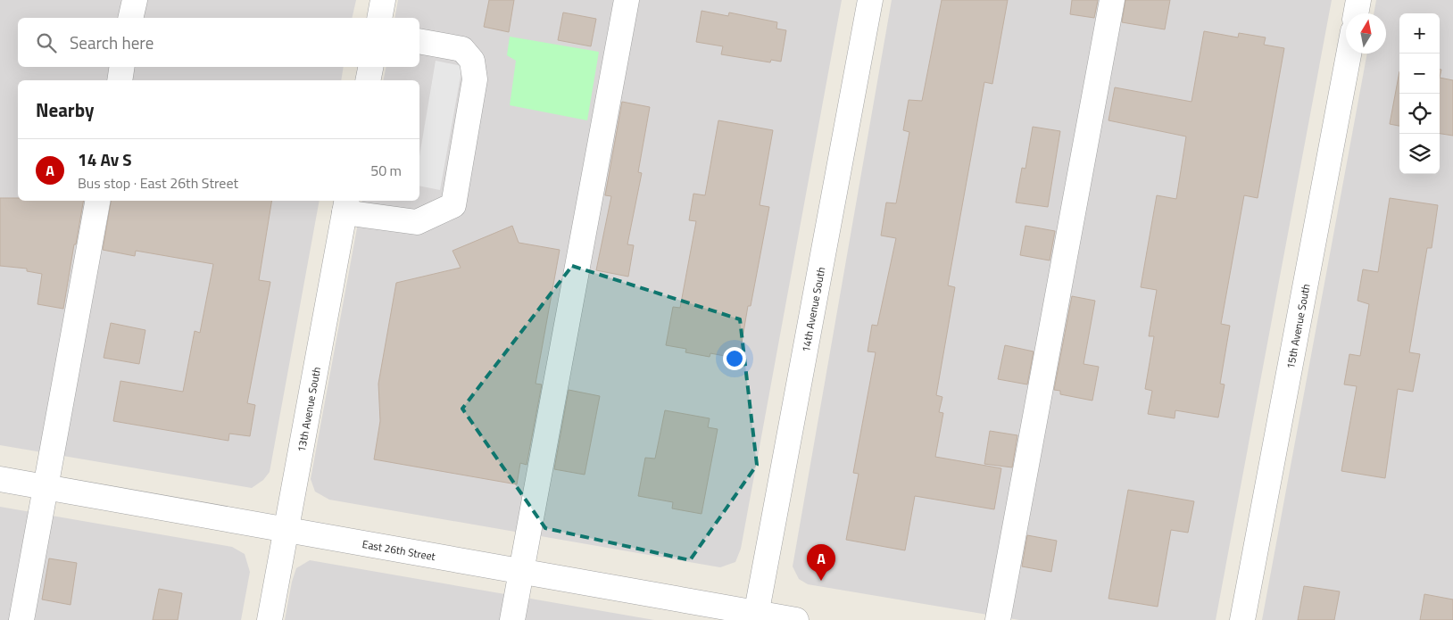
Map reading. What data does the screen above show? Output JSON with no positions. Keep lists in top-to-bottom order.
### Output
{
  "streets": {
    "street": [
      "14th Avenue South",
      "15th Avenue South",
      "13th Avenue South",
      "East 26th Street"
    ]
  },
  "crossings": [
    ["14th Avenue South", "East 26th Street"],
    ["13th Avenue South", "East 26th Street"]
  ],
  "north": "top",
  "page": {
    "map_buttons": ["+", "−"],
    "search": "Search here",
    "heading": "Nearby",
    "list": [
      {
        "mark": "A",
        "name": "14 Av S",
        "note": "Bus stop · East 26th Street",
        "value": "50 m"
      }
    ],
    "pins": "A"
  }
}
